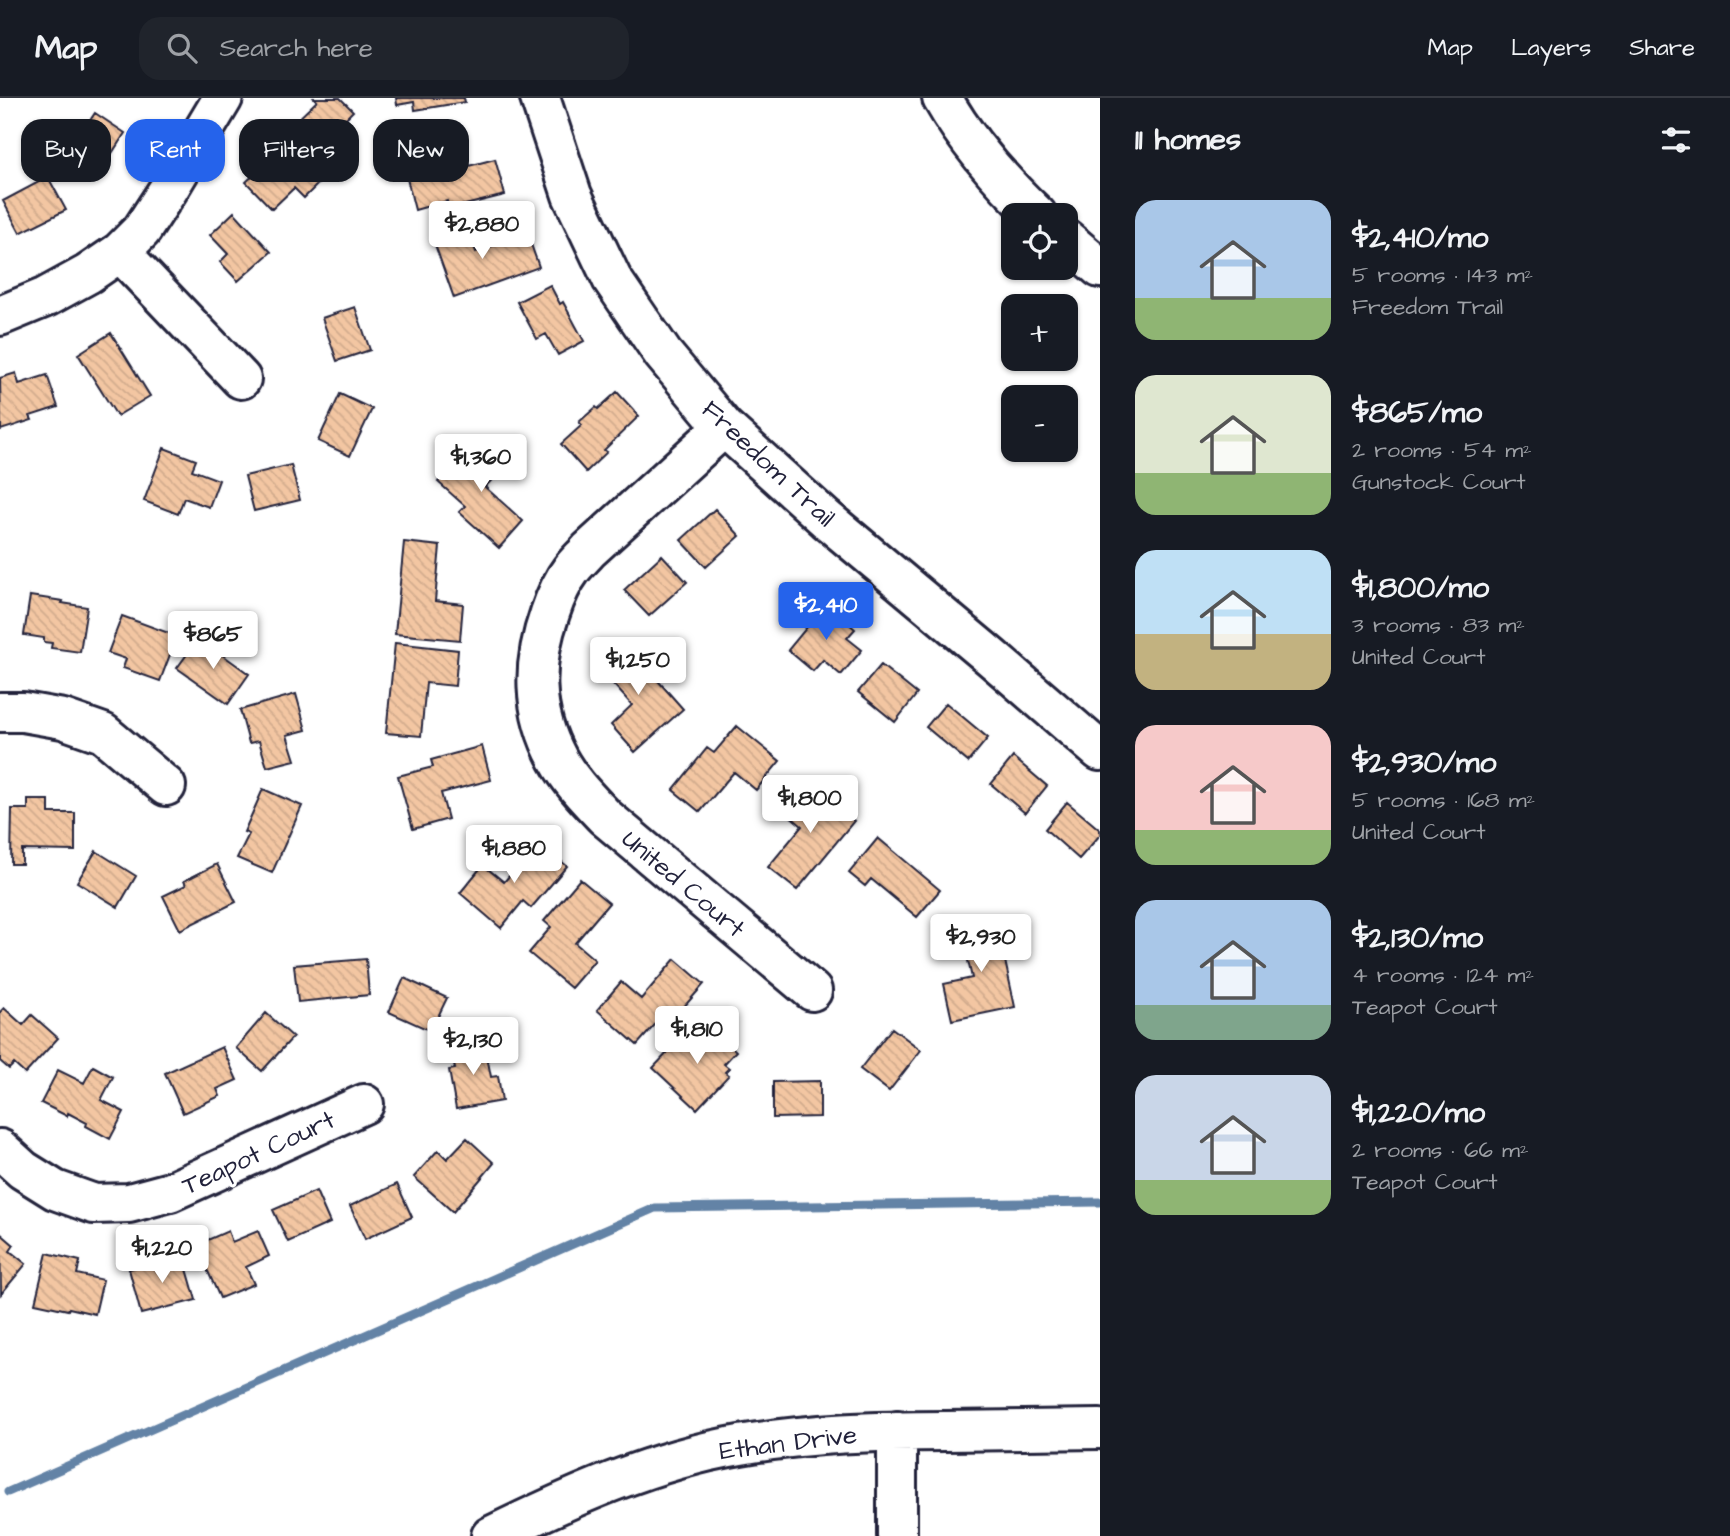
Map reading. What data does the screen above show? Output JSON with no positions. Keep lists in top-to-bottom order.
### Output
{
  "streets": {
    "street": [
      "Freedom Trail",
      "United Court",
      "Teapot Court",
      "Ethan Drive"
    ]
  },
  "crossings": [
    ["Freedom Trail", "United Court"]
  ],
  "page": {
    "header": "Map",
    "search": "Search here",
    "nav": ["Map", "Layers", "Share"],
    "heading": "11 homes",
    "chip": [
      "Buy",
      "Rent",
      "Filters",
      "New"
    ],
    "list": [
      {
        "name": "$2,410/mo",
        "note": "5 rooms · 143 m² · Freedom Trail"
      },
      {
        "name": "$865/mo",
        "note": "2 rooms · 54 m² · Gunstock Court"
      },
      {
        "name": "$1,800/mo",
        "note": "3 rooms · 83 m² · United Court"
      },
      {
        "name": "$2,930/mo",
        "note": "5 rooms · 168 m² · United Court"
      },
      {
        "name": "$2,130/mo",
        "note": "4 rooms · 124 m² · Teapot Court"
      },
      {
        "name": "$1,220/mo",
        "note": "2 rooms · 66 m² · Teapot Court"
      }
    ],
    "price": [
      "$2,880",
      "$1,360",
      "$2,410",
      "$865",
      "$1,250",
      "$1,800",
      "$1,880",
      "$2,930",
      "$1,810",
      "$2,130",
      "$1,220"
    ],
    "map_buttons": ["+", "−"]
  }
}
